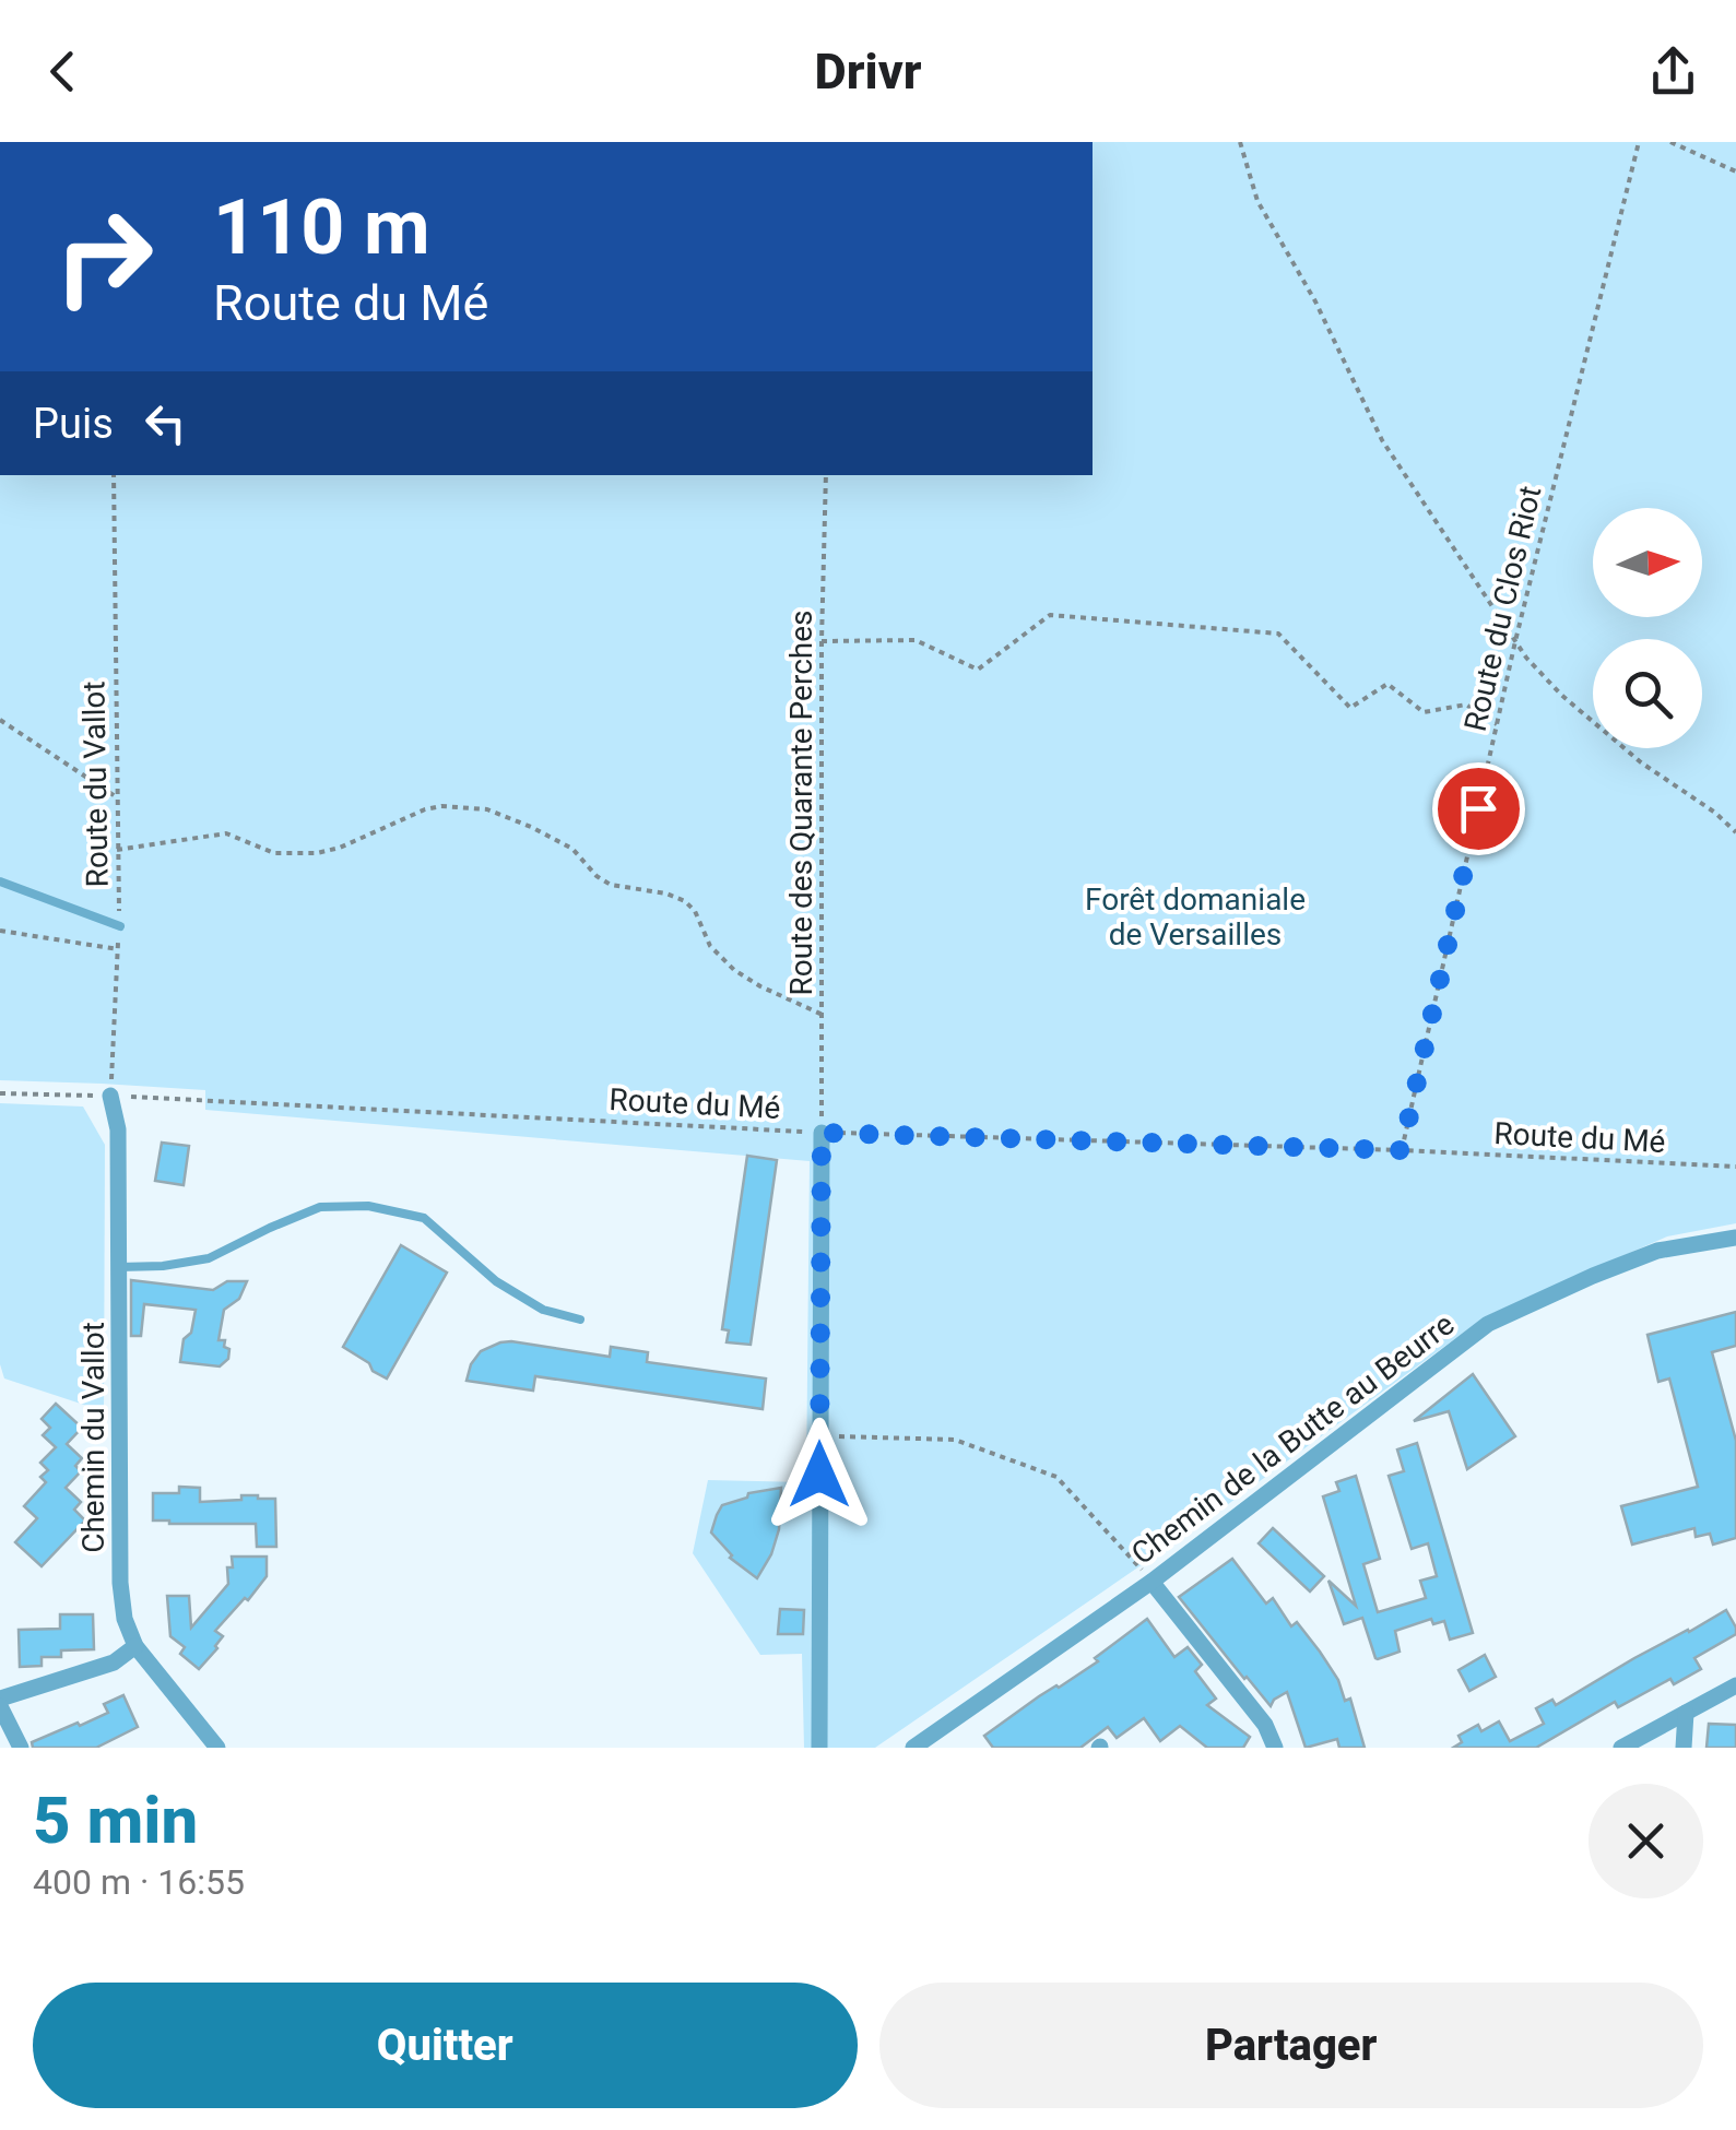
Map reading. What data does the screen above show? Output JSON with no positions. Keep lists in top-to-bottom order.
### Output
{
  "streets": {
    "street": ["Chemin du Vallot", "Chemin de la Butte au Beurre"],
    "path": [
      "Route du Clos Riot",
      "Route du Vallot",
      "Route des Quarante Perches",
      "Route du Mé"
    ]
  },
  "crossings": [
    ["Route du Clos Riot", "Route du Mé"],
    ["Route du Vallot", "Route du Mé"],
    ["Route du Vallot", "Chemin du Vallot"],
    ["Route des Quarante Perches", "Route du Mé"],
    ["Route du Mé", "Chemin du Vallot"]
  ],
  "parks": ["Forêt domaniale de Versailles"],
  "north": "right",
  "page": {
    "header": "Drivr",
    "turn": ["110 m", "Route du Mé"],
    "then": "Puis",
    "heading": ["5 min", "400 m · 16:55"],
    "buttons": ["Quitter", "Partager"]
  }
}
